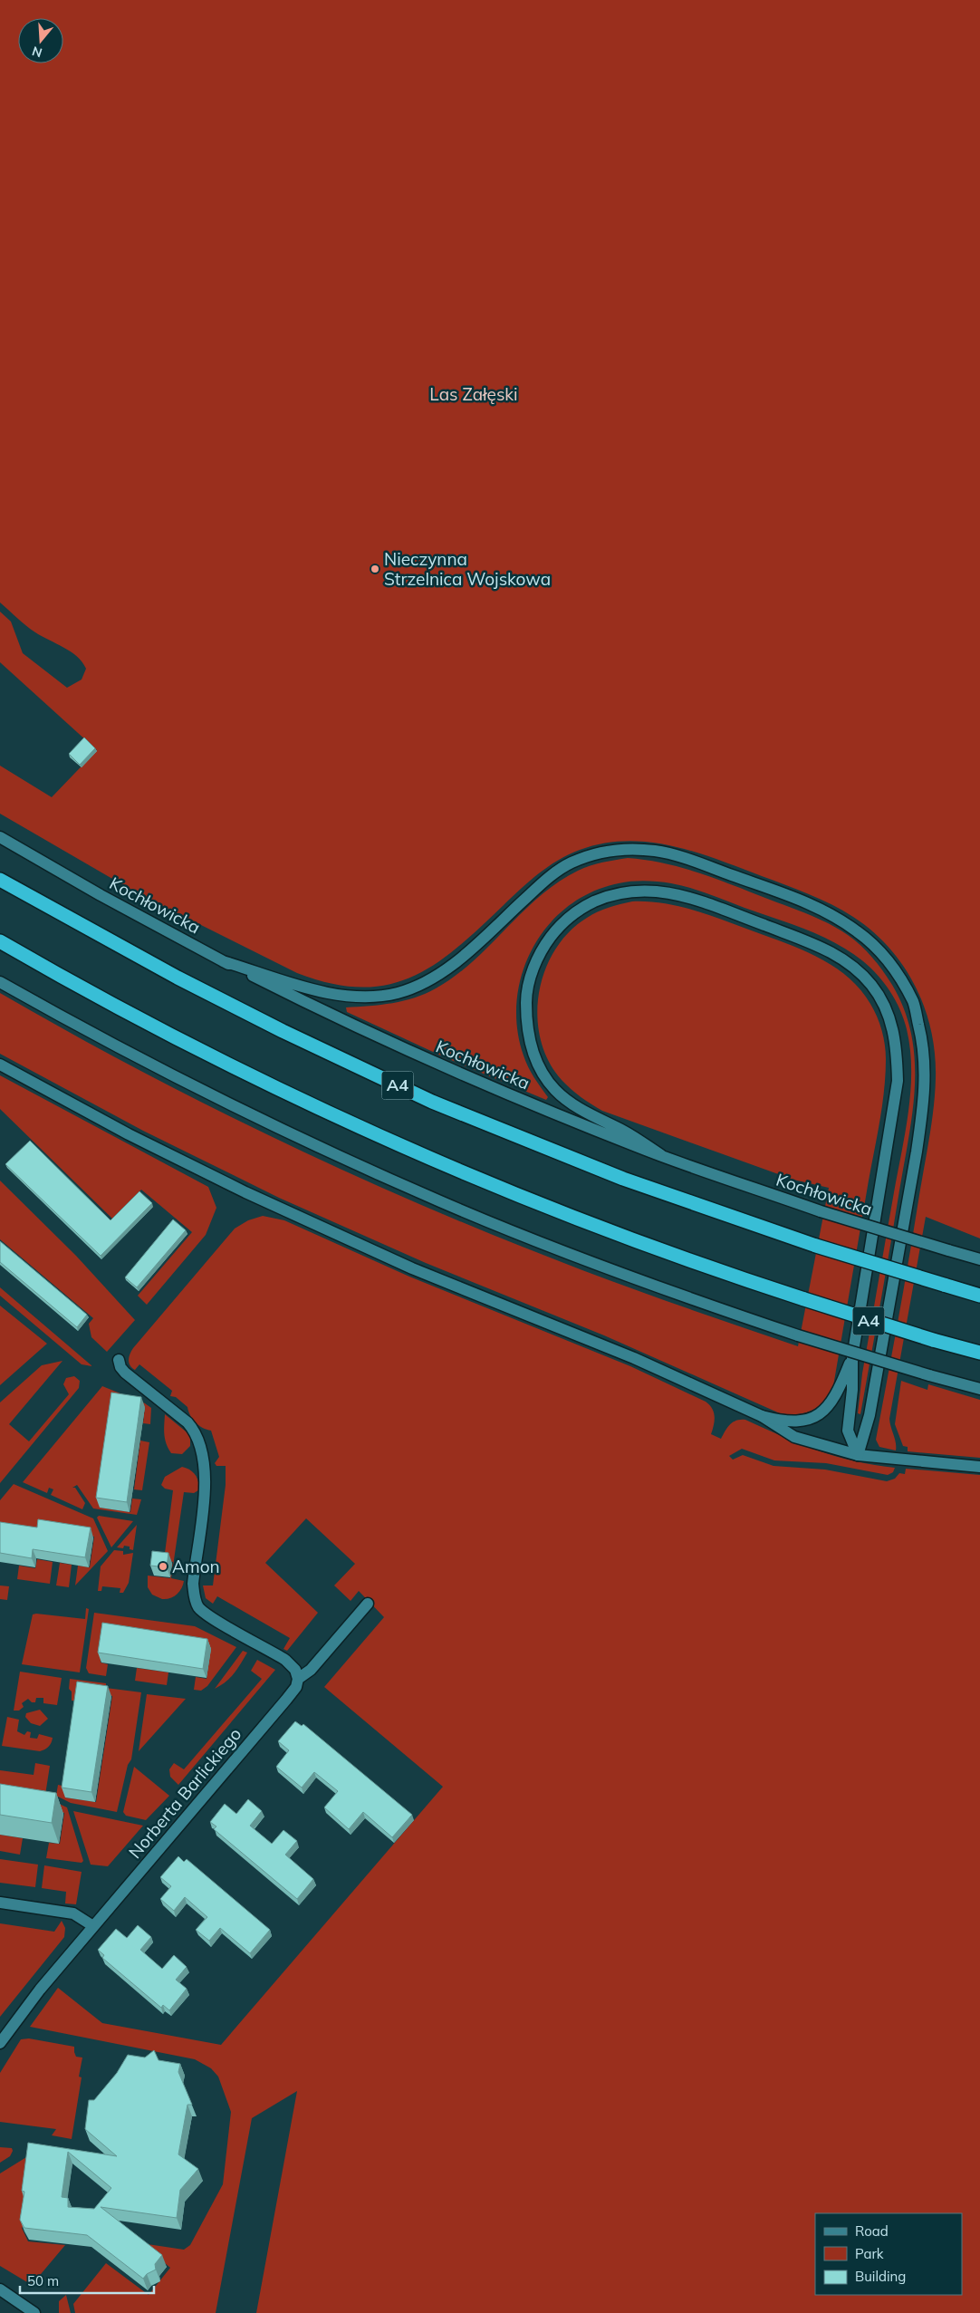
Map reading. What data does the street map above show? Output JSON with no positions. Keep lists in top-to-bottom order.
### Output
{
  "streets": {
    "highway": ["A4"],
    "main road": ["Kochłowicka", "Norberta Barlickiego"]
  },
  "parks": ["Las Załęski"],
  "places": ["Nieczynna Strzelnica Wojskowa", "Amon"],
  "legend": ["Road", "Park", "Building"],
  "scale_bar": "50 m",
  "north": "bottom"
}
